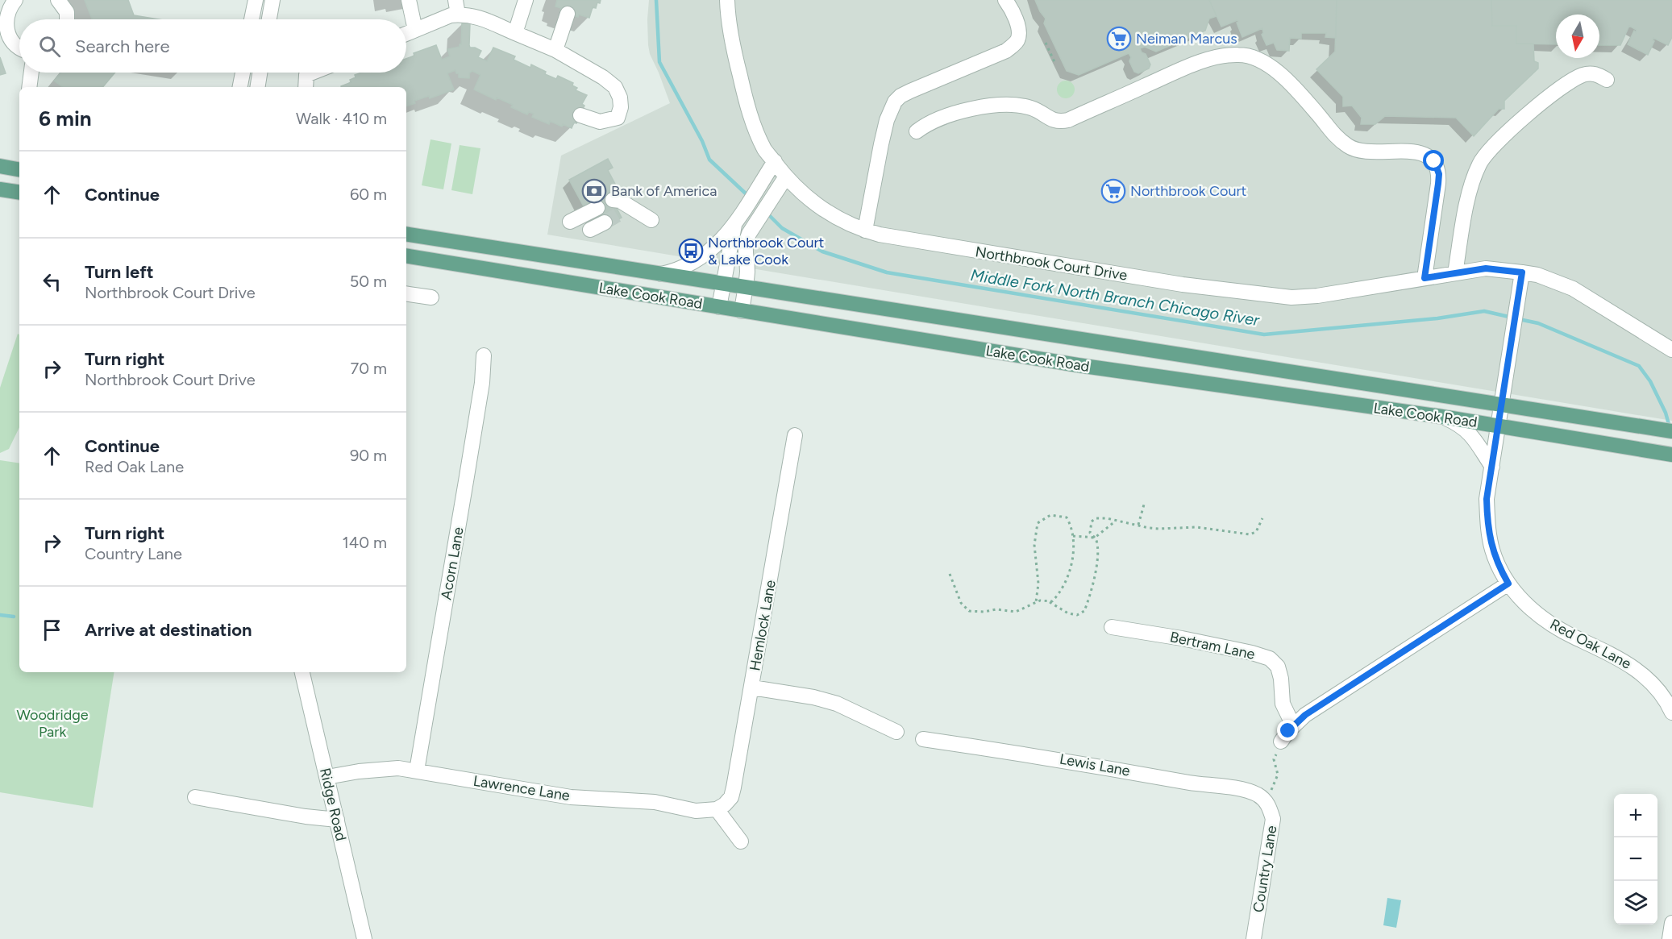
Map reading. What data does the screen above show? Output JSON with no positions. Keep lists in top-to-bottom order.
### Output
{
  "streets": {
    "main road": ["Lake Cook Road"],
    "street": [
      "Northbrook Court Drive",
      "Acorn Lane",
      "Hemlock Lane",
      "Red Oak Lane",
      "Bertram Lane",
      "Lewis Lane",
      "Lawrence Lane",
      "Ridge Road",
      "Country Lane"
    ]
  },
  "crossings": [
    ["Lake Cook Road", "Red Oak Lane"],
    ["Acorn Lane", "Lawrence Lane"],
    ["Hemlock Lane", "Lawrence Lane"],
    ["Lewis Lane", "Country Lane"],
    ["Lawrence Lane", "Ridge Road"]
  ],
  "water": ["Middle Fork North Branch Chicago River"],
  "parks": ["Woodridge Park"],
  "places": {
    "supermarket": ["Neiman Marcus", "Northbrook Court"],
    "bank": ["Bank of America"],
    "bus stop": ["Northbrook Court & Lake Cook"]
  },
  "north": "bottom",
  "page": {
    "search": "Search here",
    "heading": ["6 min", "Walk · 410 m"],
    "list": [
      ["Continue", "60 m"],
      ["Turn left", "Northbrook Court Drive", "50 m"],
      ["Turn right", "Northbrook Court Drive", "70 m"],
      ["Continue", "Red Oak Lane", "90 m"],
      ["Turn right", "Country Lane", "140 m"],
      "Arrive at destination"
    ],
    "map_buttons": ["+", "−"]
  }
}
